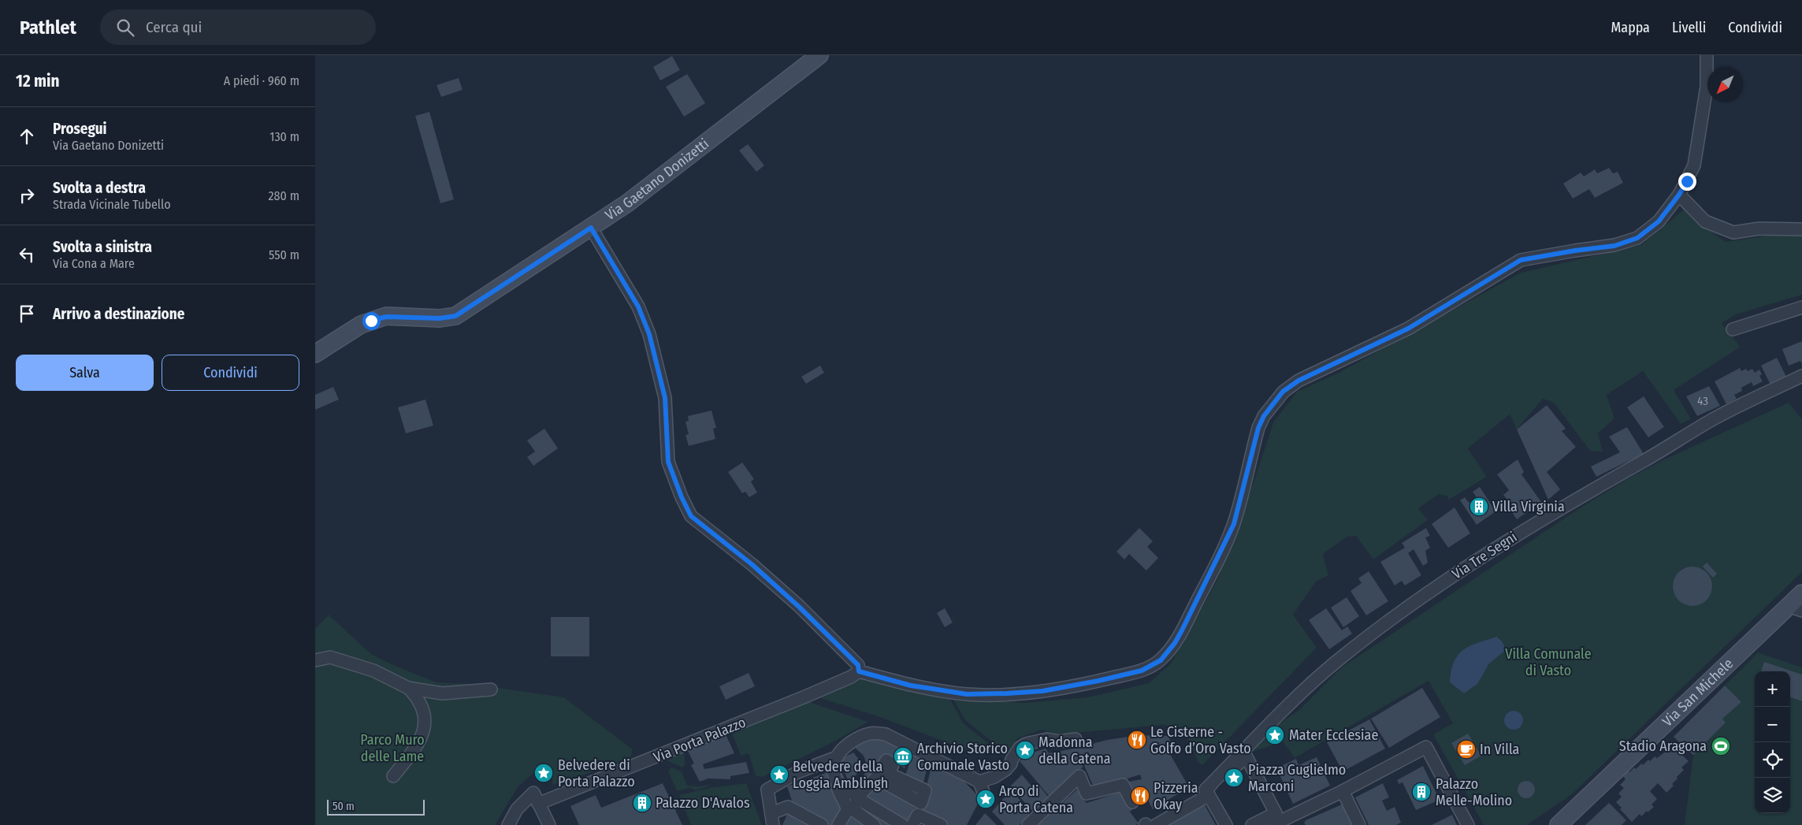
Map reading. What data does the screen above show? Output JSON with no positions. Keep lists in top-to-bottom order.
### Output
{
  "streets": {
    "street": [
      "Via Gaetano Donizetti",
      "Via Tre Segni",
      "Via San Michele",
      "Via Porta Palazzo"
    ]
  },
  "parks": ["Villa Comunale di Vasto", "Parco Muro delle Lame"],
  "places": {
    "building": ["Villa Virginia", "Palazzo Melle-Molino", "Palazzo D'Avalos"],
    "place": [
      "Mater Ecclesiae",
      "Madonna della Catena",
      "Belvedere di Porta Palazzo",
      "Belvedere della Loggia Amblingh",
      "Piazza Guglielmo Marconi",
      "Arco di Porta Catena"
    ],
    "restaurant": ["Le Cisterne - Golfo d’Oro Vasto", "Pizzeria Okay"],
    "sports": ["Stadio Aragona"],
    "cafe": ["In Villa"],
    "museum": ["Archivio Storico Comunale Vasto"]
  },
  "house_numbers": ["43"],
  "scale_bar": "50 m",
  "north": "bottom left",
  "page": {
    "header": "Pathlet",
    "search": "Cerca qui",
    "nav": ["Mappa", "Livelli", "Condividi"],
    "heading": ["12 min", "A piedi · 960 m"],
    "list": [
      ["Prosegui", "Via Gaetano Donizetti", "130 m"],
      ["Svolta a destra", "Strada Vicinale Tubello", "280 m"],
      ["Svolta a sinistra", "Via Cona a Mare", "550 m"],
      "Arrivo a destinazione"
    ],
    "buttons": ["Salva", "Condividi"],
    "map_buttons": ["+", "−"],
    "scale": "50 m"
  }
}
